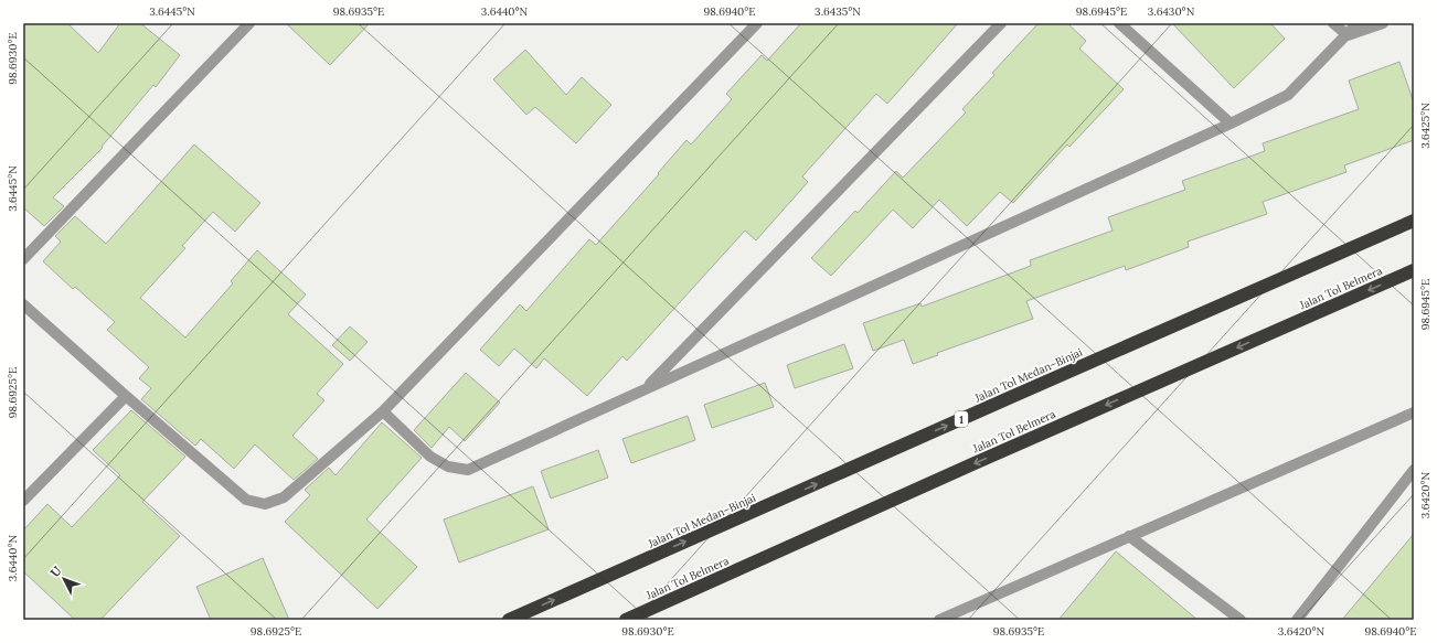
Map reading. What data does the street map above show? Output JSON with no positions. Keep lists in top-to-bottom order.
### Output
{
  "streets": {
    "highway": ["Jalan Tol Belmera", "Jalan Tol Medan–Binjai", "1"]
  },
  "one_way": ["Jalan Tol Belmera", "Jalan Tol Medan–Binjai"],
  "north": "top left",
  "coordinates": [
    "3.6445°N",
    "98.6935°E",
    "3.6440°N",
    "98.6940°E",
    "3.6435°N",
    "98.6945°E",
    "3.6430°N",
    "98.6930°E",
    "3.6425°N",
    "98.6925°E",
    "3.6420°N"
  ]
}
